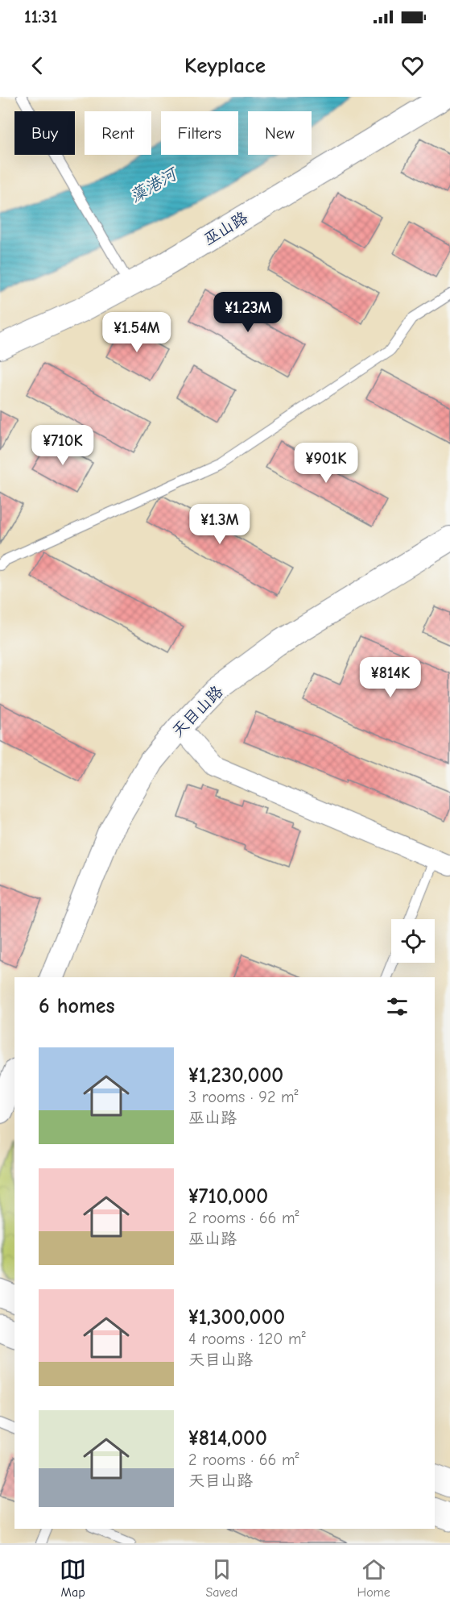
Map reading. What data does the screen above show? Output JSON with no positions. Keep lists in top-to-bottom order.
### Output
{
  "streets": {
    "street": ["巫山路", "天目山路"]
  },
  "water": ["藻港河"],
  "page": {
    "status": "11:31",
    "header": "Keyplace",
    "chip": [
      "Buy",
      "Rent",
      "Filters",
      "New"
    ],
    "price": [
      "¥1.23M",
      "¥1.54M",
      "¥710K",
      "¥901K",
      "¥1.3M",
      "¥814K"
    ],
    "heading": "6 homes",
    "list": [
      {
        "name": "¥1,230,000",
        "note": "3 rooms · 92 m² · 巫山路"
      },
      {
        "name": "¥710,000",
        "note": "2 rooms · 66 m² · 巫山路"
      },
      {
        "name": "¥1,300,000",
        "note": "4 rooms · 120 m² · 天目山路"
      },
      {
        "name": "¥814,000",
        "note": "2 rooms · 66 m² · 天目山路"
      }
    ],
    "tabs": ["Map", "Saved", "Home"]
  }
}
